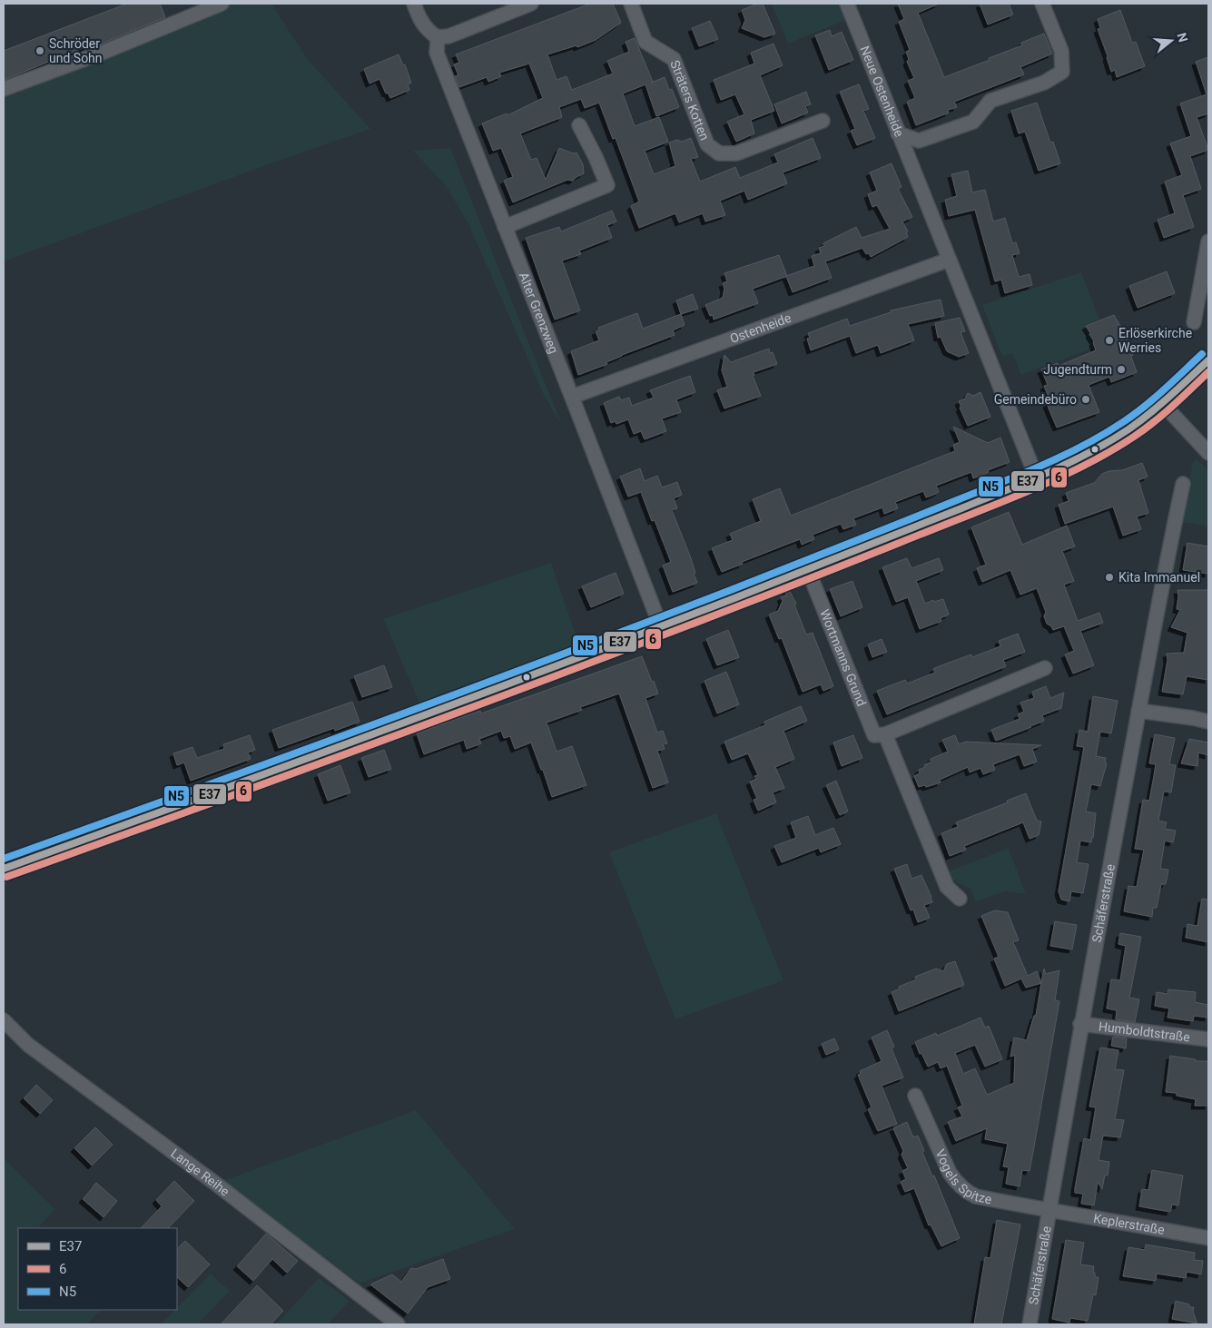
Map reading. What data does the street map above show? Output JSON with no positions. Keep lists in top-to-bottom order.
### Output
{
  "streets": {
    "street": [
      "Neue Ostenheide",
      "Sträters Kotten",
      "Alter Grenzweg",
      "Ostenheide",
      "Wortmanns Grund",
      "Schäferstraße",
      "Humboldtstraße",
      "Vogels Spitze",
      "Lange Reihe",
      "Keplerstraße"
    ]
  },
  "crossings": [
    ["Neue Ostenheide", "Ostenheide"],
    ["Alter Grenzweg", "Ostenheide"],
    ["Schäferstraße", "Humboldtstraße"],
    ["Schäferstraße", "Vogels Spitze"],
    ["Schäferstraße", "Keplerstraße"],
    ["Vogels Spitze", "Keplerstraße"]
  ],
  "places": [
    "Schröder und Sohn",
    "Erlöserkirche Werries",
    "Jugendturm",
    "Gemeindebüro",
    "Kita Immanuel"
  ],
  "lines": ["transit line N5", "transit line E37", "transit line 6"],
  "legend": ["E37", "6", "N5"],
  "north": "right"
}
